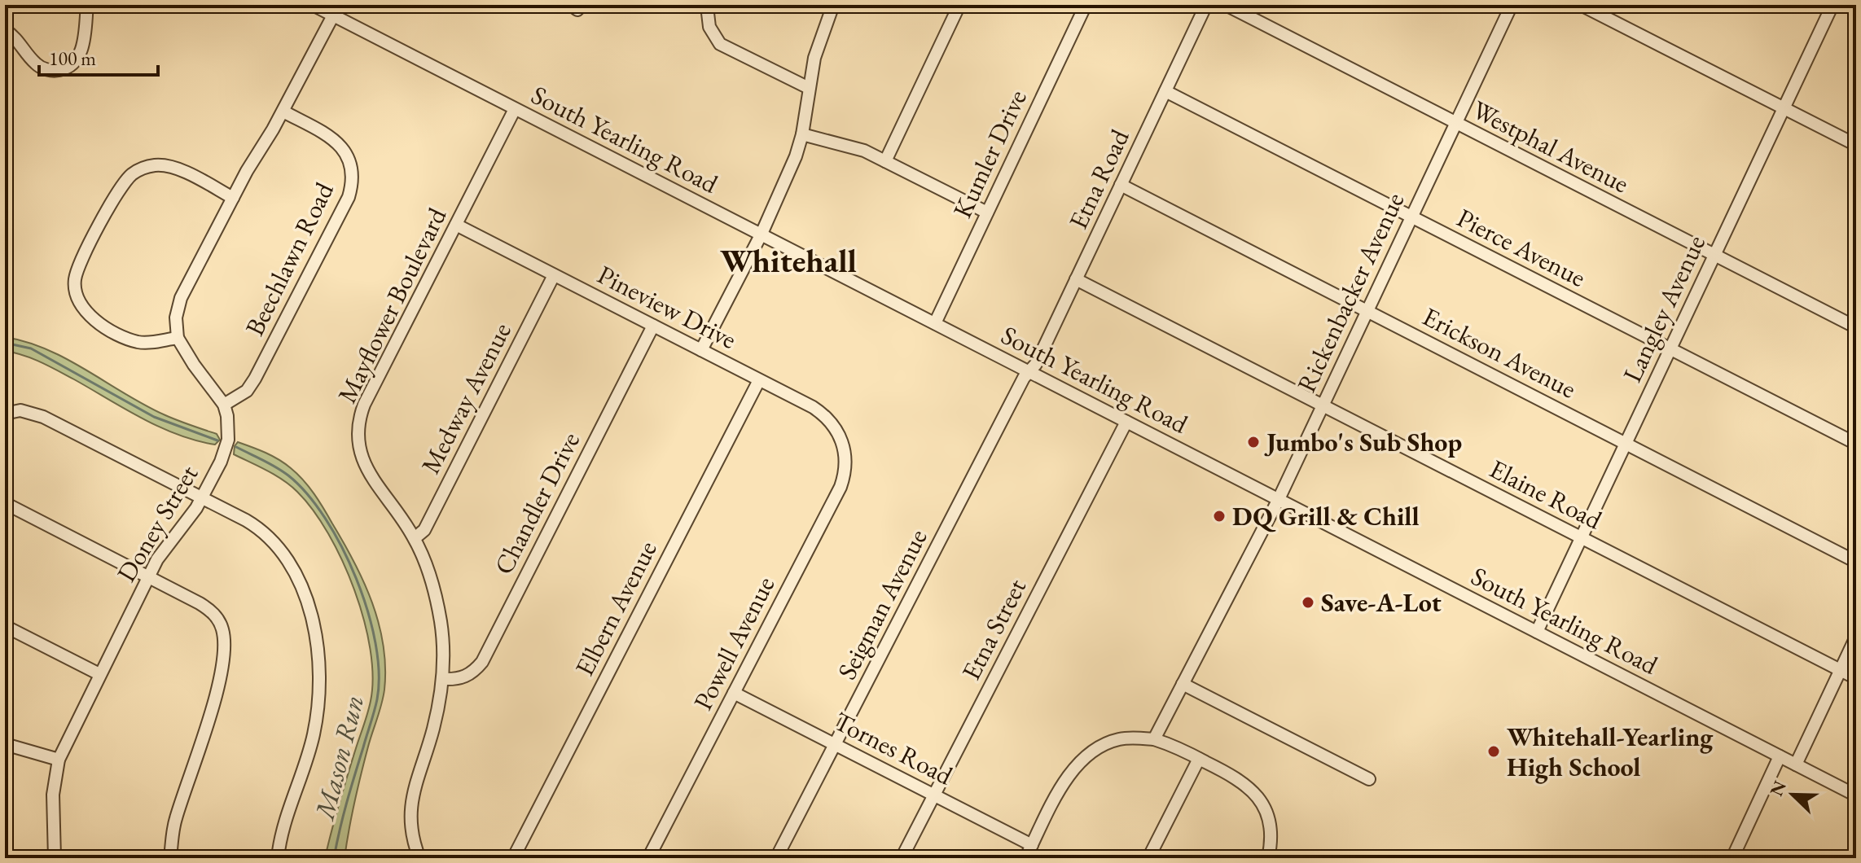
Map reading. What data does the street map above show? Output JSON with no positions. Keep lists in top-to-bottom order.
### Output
{
  "streets": {
    "street": [
      "South Yearling Road",
      "Westphal Avenue",
      "Kumler Drive",
      "Etna Road",
      "Pierce Avenue",
      "Beechlawn Road",
      "Rickenbacker Avenue",
      "Mayflower Boulevard",
      "Pineview Drive",
      "Langley Avenue",
      "Erickson Avenue",
      "Medway Avenue",
      "Elaine Road",
      "Chandler Drive",
      "Doney Street",
      "Seigman Avenue",
      "Elbern Avenue",
      "Etna Street",
      "Powell Avenue",
      "Tornes Road"
    ]
  },
  "crossings": [
    ["South Yearling Road", "Kumler Drive"],
    ["South Yearling Road", "Etna Road"],
    ["South Yearling Road", "Rickenbacker Avenue"],
    ["South Yearling Road", "Mayflower Boulevard"],
    ["South Yearling Road", "Langley Avenue"],
    ["South Yearling Road", "Seigman Avenue"],
    ["South Yearling Road", "Etna Street"],
    ["Westphal Avenue", "Rickenbacker Avenue"],
    ["Westphal Avenue", "Langley Avenue"],
    ["Etna Road", "Pierce Avenue"],
    ["Etna Road", "Erickson Avenue"],
    ["Etna Road", "Elaine Road"],
    ["Etna Road", "Seigman Avenue"],
    ["Pierce Avenue", "Rickenbacker Avenue"],
    ["Pierce Avenue", "Langley Avenue"],
    ["Beechlawn Road", "Doney Street"],
    ["Rickenbacker Avenue", "Erickson Avenue"],
    ["Rickenbacker Avenue", "Elaine Road"],
    ["Mayflower Boulevard", "Pineview Drive"],
    ["Mayflower Boulevard", "Medway Avenue"],
    ["Mayflower Boulevard", "Chandler Drive"],
    ["Pineview Drive", "Medway Avenue"],
    ["Pineview Drive", "Chandler Drive"],
    ["Pineview Drive", "Elbern Avenue"],
    ["Pineview Drive", "Powell Avenue"],
    ["Langley Avenue", "Erickson Avenue"],
    ["Langley Avenue", "Elaine Road"],
    ["Seigman Avenue", "Tornes Road"],
    ["Etna Street", "Tornes Road"],
    ["Powell Avenue", "Tornes Road"]
  ],
  "districts": ["Whitehall"],
  "water": ["Mason Run"],
  "places": [
    "Jumbo's Sub Shop",
    "DQ Grill & Chill",
    "Save-A-Lot",
    "Whitehall-Yearling High School"
  ],
  "scale_bar": "100 m",
  "north": "top left"
}
